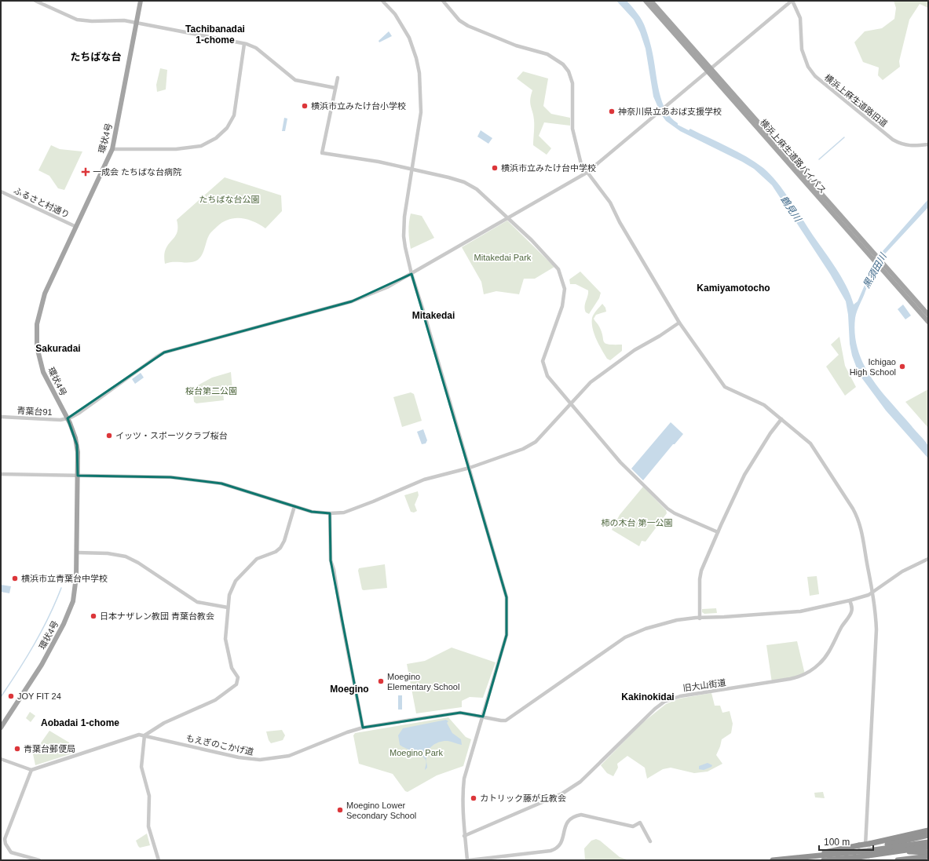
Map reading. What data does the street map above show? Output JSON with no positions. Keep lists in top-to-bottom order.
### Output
{
  "streets": {
    "main road": ["環状4号", "横浜上麻生道路バイパス"],
    "street": [
      "横浜上麻生道路旧道",
      "ふるさと村通り",
      "青葉台91",
      "旧大山街道",
      "もえぎのこかげ道"
    ]
  },
  "crossings": [
    ["環状4号", "ふるさと村通り"],
    ["環状4号", "青葉台91"],
    ["旧大山街道", "もえぎのこかげ道"]
  ],
  "districts": [
    "Tachibanadai 1-chome",
    "たちばな台",
    "Kamiyamotocho",
    "Mitakedai",
    "Sakuradai",
    "Moegino",
    "Kakinokidai",
    "Aobadai 1-chome"
  ],
  "water": ["鶴見川", "黒須田川"],
  "parks": [
    "たちばな台公園",
    "Mitakedai Park",
    "桜台第二公園",
    "柿の木台 第一公園",
    "Moegino Park"
  ],
  "places": {
    "other": [
      "横浜市立みたけ台小学校",
      "神奈川県立あおば支援学校",
      "横浜市立みたけ台中学校",
      "Ichigao High School",
      "イッツ・スポーツクラブ桜台",
      "横浜市立青葉台中学校",
      "日本ナザレン教団 青葉台教会",
      "Moegino Elementary School",
      "JOY FIT 24",
      "青葉台郵便局",
      "カトリック藤が丘教会",
      "Moegino Lower Secondary School"
    ],
    "health": ["一成会 たちばな台病院"]
  },
  "scale_bar": "100 m"
}
